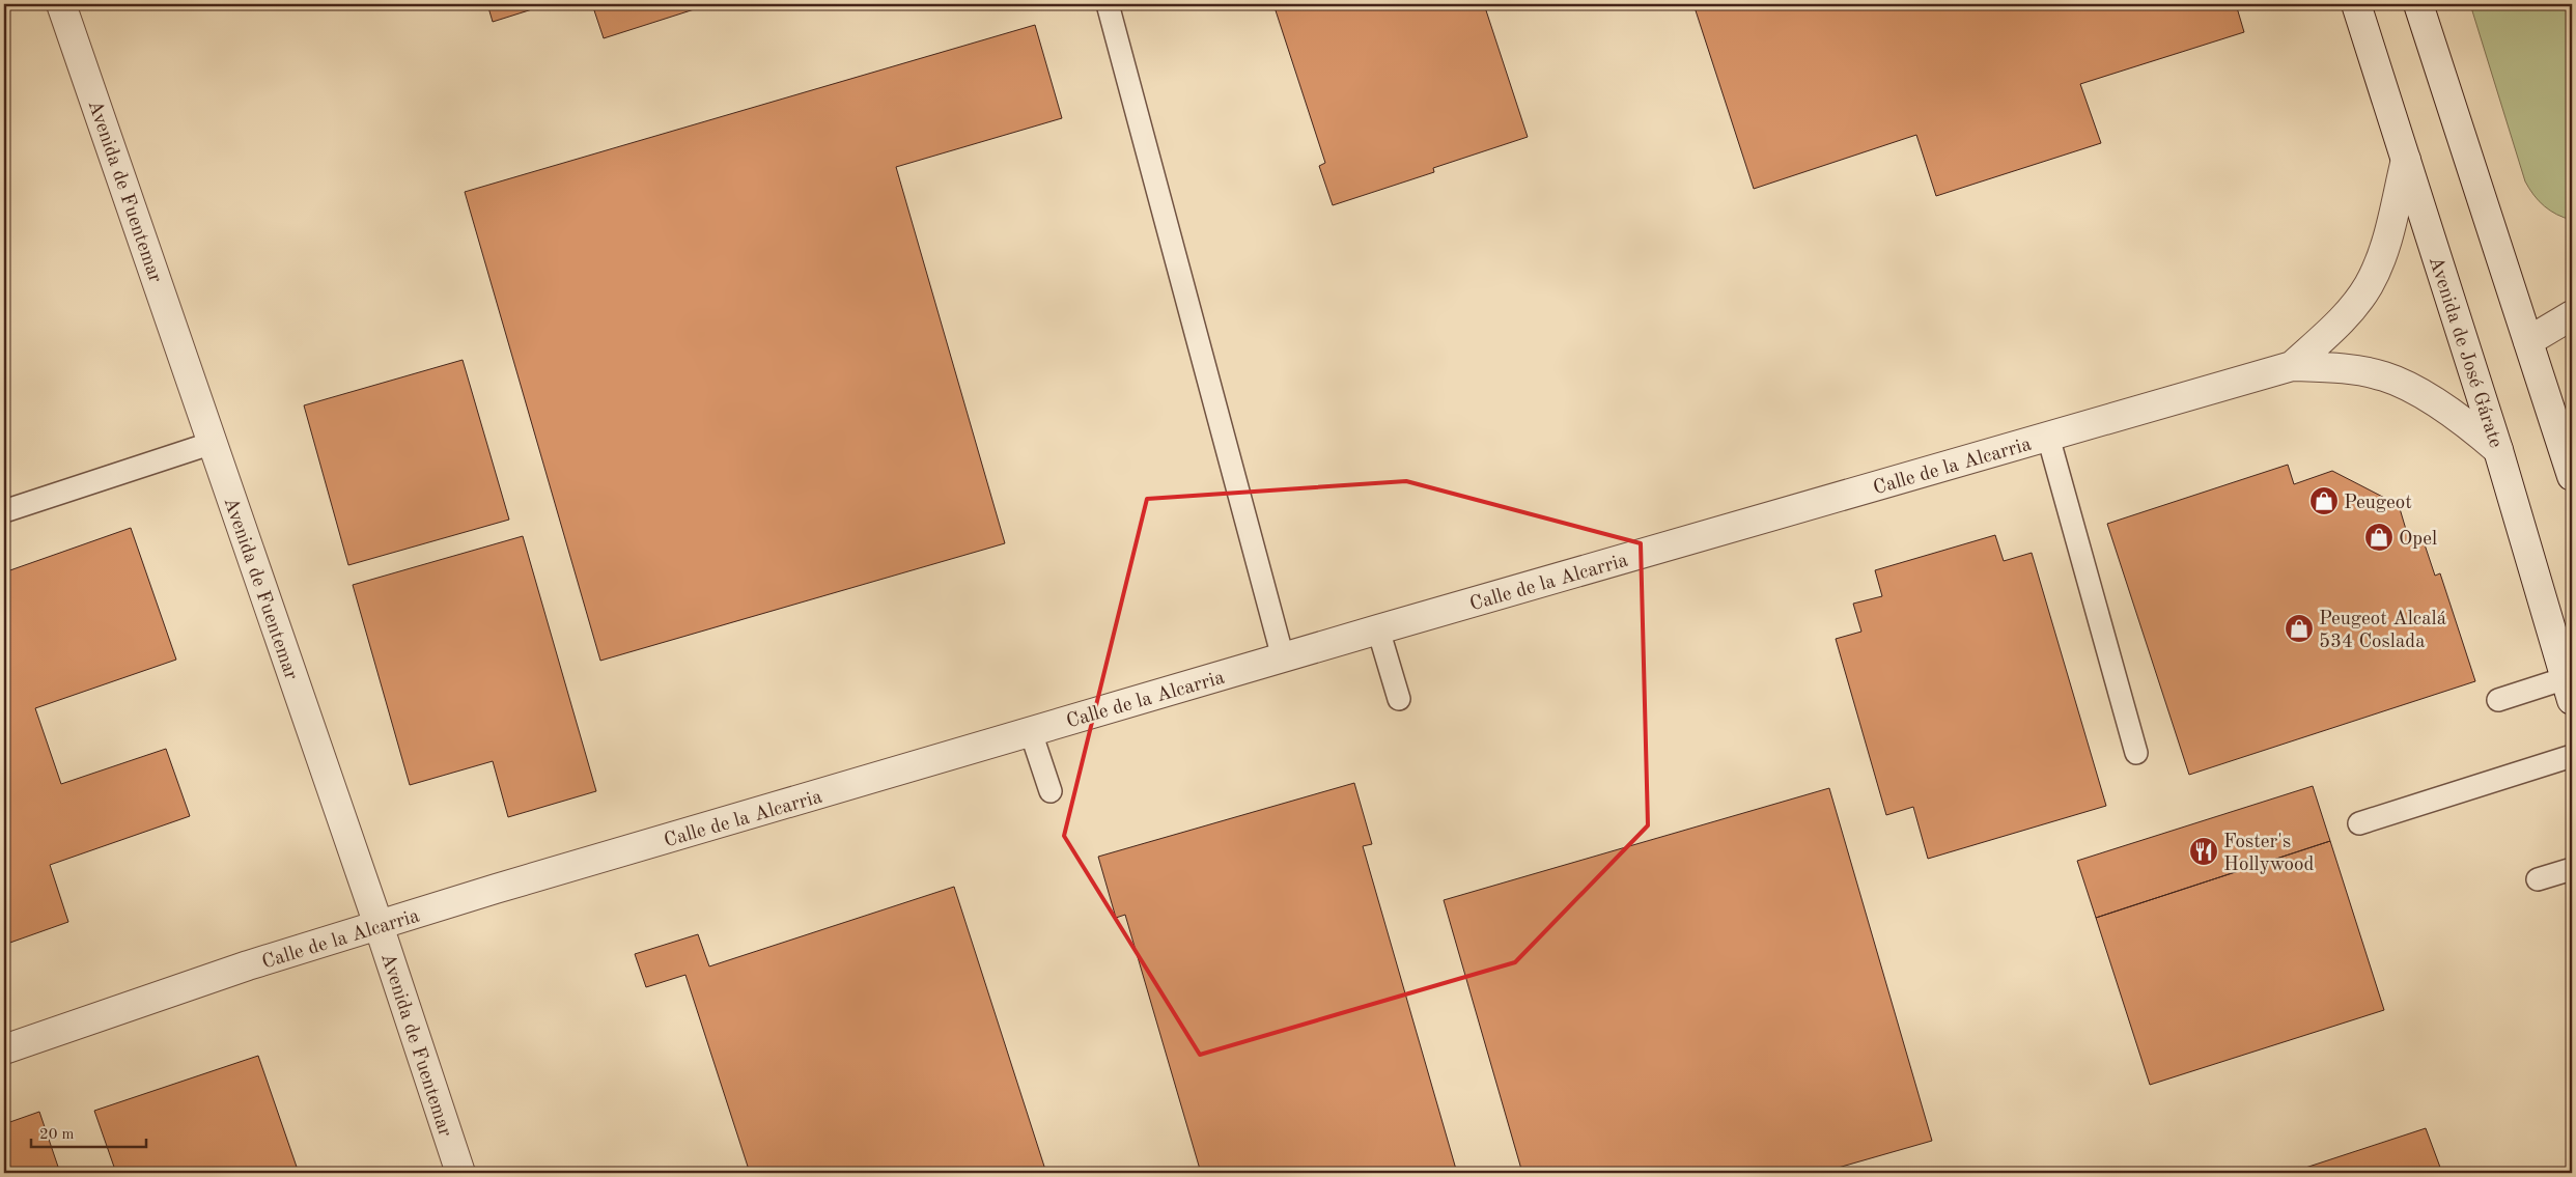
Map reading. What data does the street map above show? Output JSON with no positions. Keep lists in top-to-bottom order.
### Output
{
  "streets": {
    "street": ["Avenida de Fuentemar", "Avenida de José Gárate", "Calle de la Alcarria"]
  },
  "crossings": [
    ["Avenida de Fuentemar", "Calle de la Alcarria"],
    ["Avenida de José Gárate", "Calle de la Alcarria"]
  ],
  "places": {
    "shop": ["Peugeot", "Opel", "Peugeot Alcalá 534 Coslada"],
    "restaurant": ["Foster's Hollywood"]
  },
  "scale_bar": "20 m"
}
